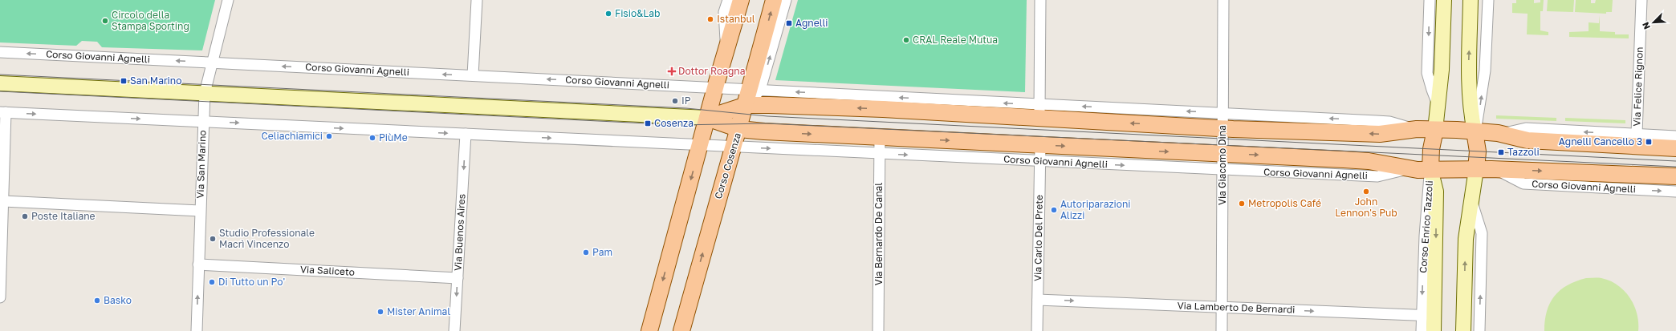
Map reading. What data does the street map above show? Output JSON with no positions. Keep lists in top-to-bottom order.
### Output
{
  "streets": {
    "main road": ["Corso Giovanni Agnelli", "Corso Cosenza", "Corso Enrico Tazzoli"],
    "street": [
      "Via Felice Rignon",
      "Via San Marino",
      "Via Giacomo Dina",
      "Via Buenos Aires",
      "Via Bernardo De Canal",
      "Via Carlo Del Prete",
      "Via Saliceto",
      "Via Lamberto De Bernardi"
    ]
  },
  "crossings": [
    ["Corso Giovanni Agnelli", "Via San Marino"],
    ["Corso Giovanni Agnelli", "Via Giacomo Dina"],
    ["Corso Giovanni Agnelli", "Corso Cosenza"],
    ["Corso Giovanni Agnelli", "Corso Enrico Tazzoli"],
    ["Corso Giovanni Agnelli", "Via Buenos Aires"],
    ["Corso Giovanni Agnelli", "Via Bernardo De Canal"],
    ["Corso Giovanni Agnelli", "Via Carlo Del Prete"],
    ["Via San Marino", "Via Saliceto"],
    ["Via Giacomo Dina", "Via Lamberto De Bernardi"],
    ["Corso Enrico Tazzoli", "Via Lamberto De Bernardi"],
    ["Via Buenos Aires", "Via Saliceto"],
    ["Via Carlo Del Prete", "Via Lamberto De Bernardi"]
  ],
  "one_way": ["Via Buenos Aires", "Via Lamberto De Bernardi"],
  "places": {
    "other": [
      "Fisio&Lab",
      "Istanbul",
      "Circolo della Stampa Sporting",
      "CRAL Reale Mutua",
      "IP",
      "Celiachiamici",
      "PiùMe",
      "John Lennon's Pub",
      "Metropolis Café",
      "Autoriparazioni Alizzi",
      "Poste Italiane",
      "Studio Professionale Macrì Vincenzo",
      "Pam",
      "Di Tutto un Po'",
      "Basko",
      "Mister Animal"
    ],
    "transit": [
      "Agnelli",
      "San Marino",
      "Cosenza",
      "Agnelli Cancello 3",
      "Tazzoli"
    ],
    "health": ["Dottor Roagna"]
  },
  "north": "bottom left"
}
